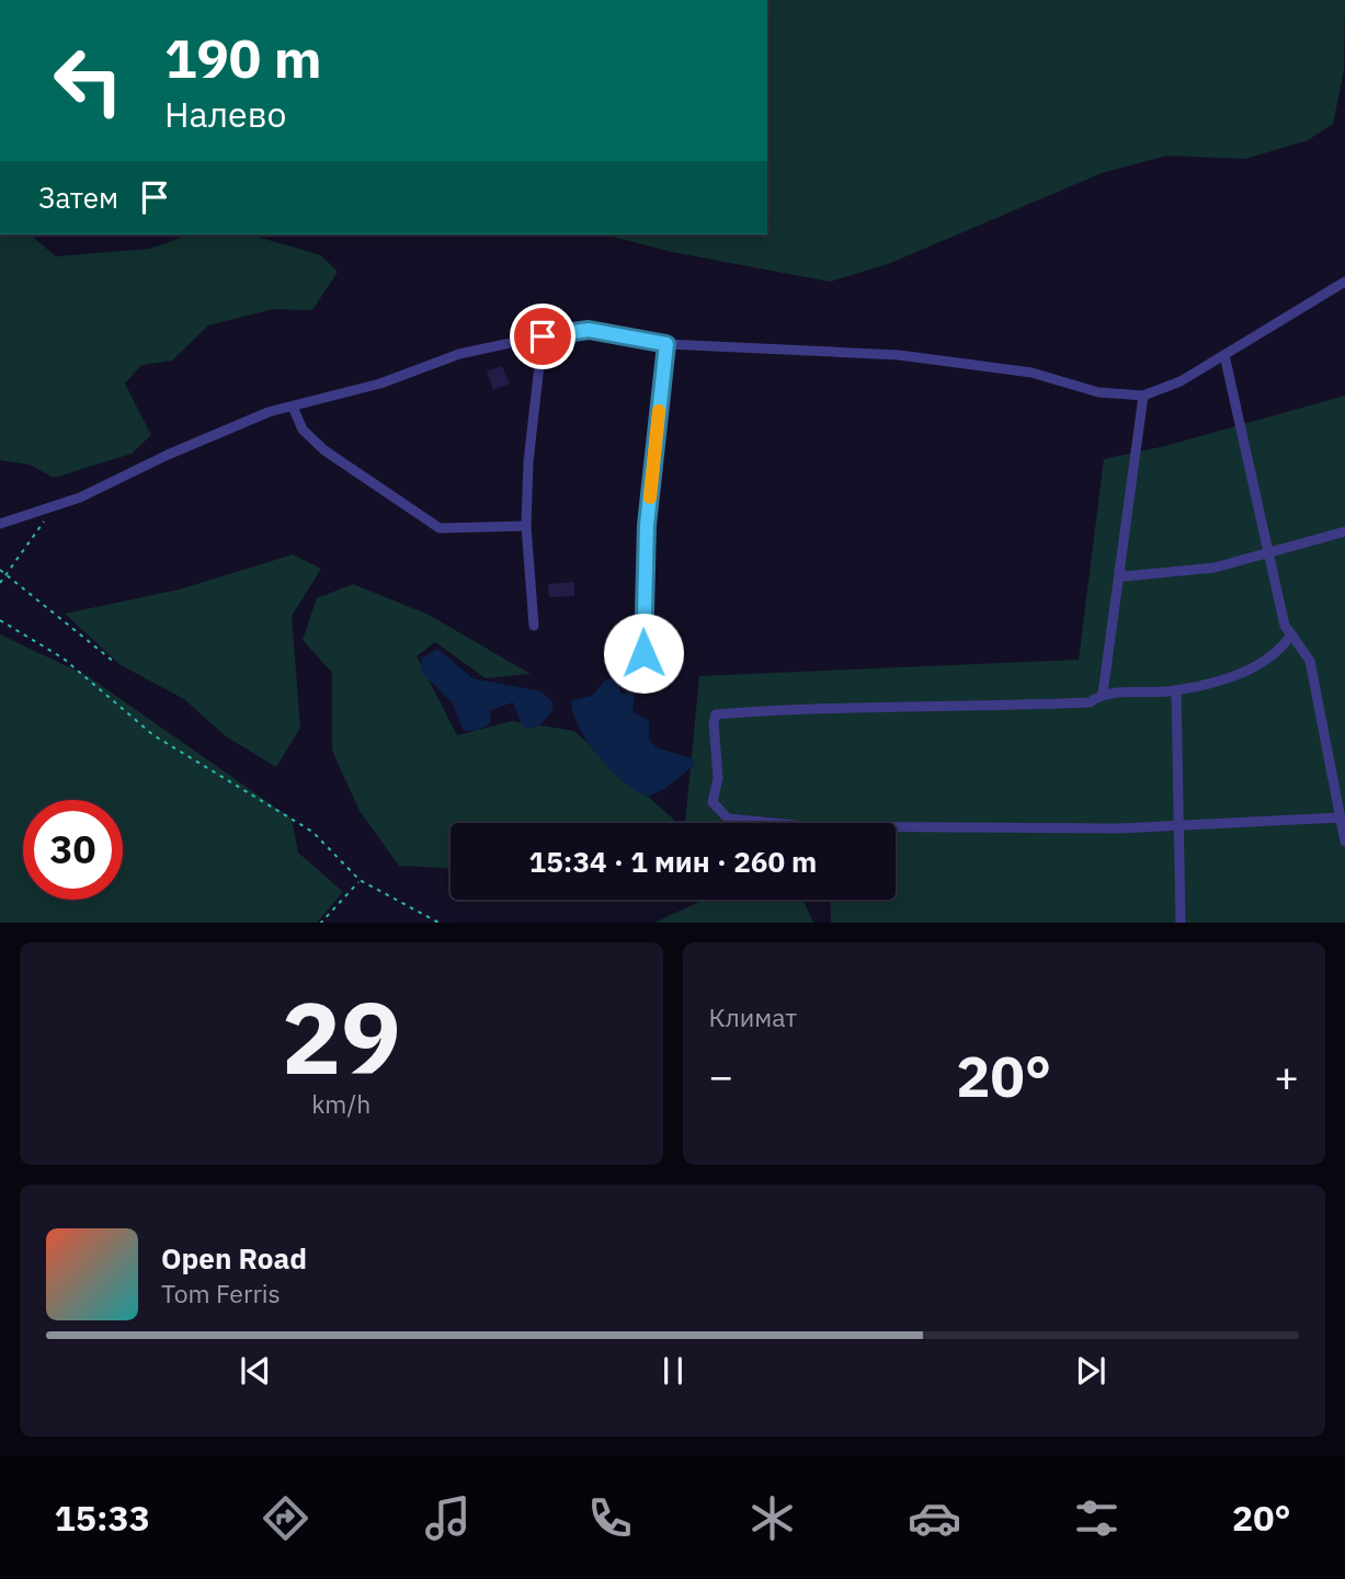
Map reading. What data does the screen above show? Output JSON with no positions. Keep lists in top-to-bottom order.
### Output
{
  "page": {
    "turn": ["190 m", "Налево"],
    "then": "Затем",
    "limit": "30",
    "trip": "15:34 · 1 мин · 260 m",
    "tile": [
      ["29", "km/h"],
      "Климат"
    ],
    "heat": ["−", "20°", "+"],
    "song": ["Open Road", "Tom Ferris"],
    "tabs": ["15:33", "20°"]
  }
}
